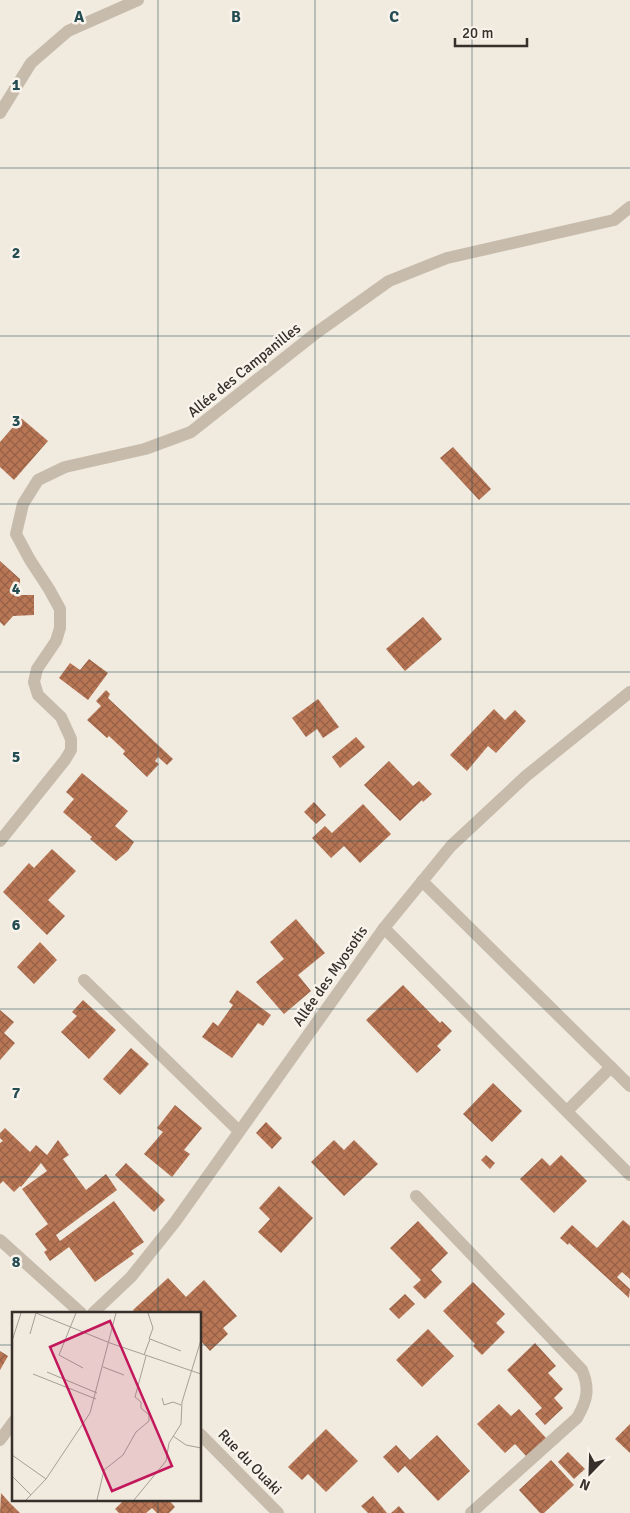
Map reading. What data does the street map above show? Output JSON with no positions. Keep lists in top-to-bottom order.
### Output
{
  "streets": {
    "street": ["Allée des Campanilles", "Allée des Myosotis", "Rue du Ouaki"]
  },
  "scale_bar": "20 m",
  "north": "bottom left",
  "grid": {
    "columns": ["A", "B", "C"],
    "rows": [
      "1",
      "2",
      "3",
      "4",
      "5",
      "6",
      "7",
      "8"
    ]
  }
}
